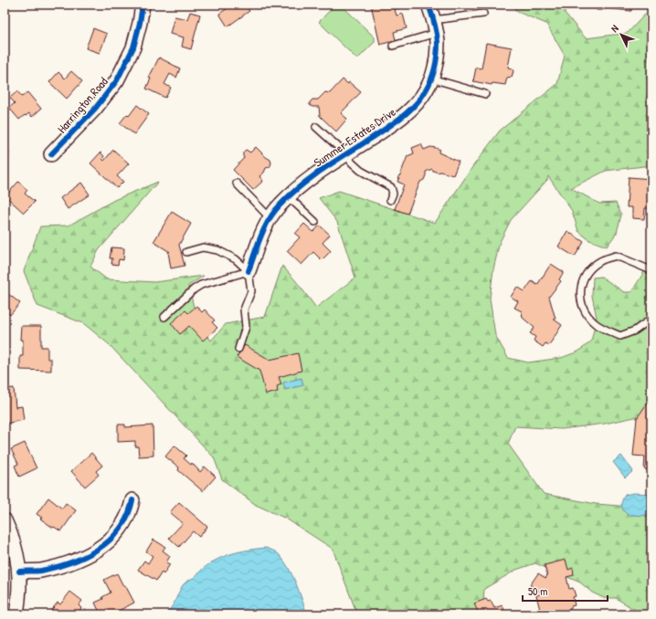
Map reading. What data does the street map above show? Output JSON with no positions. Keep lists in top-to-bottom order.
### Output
{
  "streets": {
    "street": ["Harrington Road", "Summer Estates Drive"]
  },
  "scale_bar": "50 m",
  "north": "top left"
}
